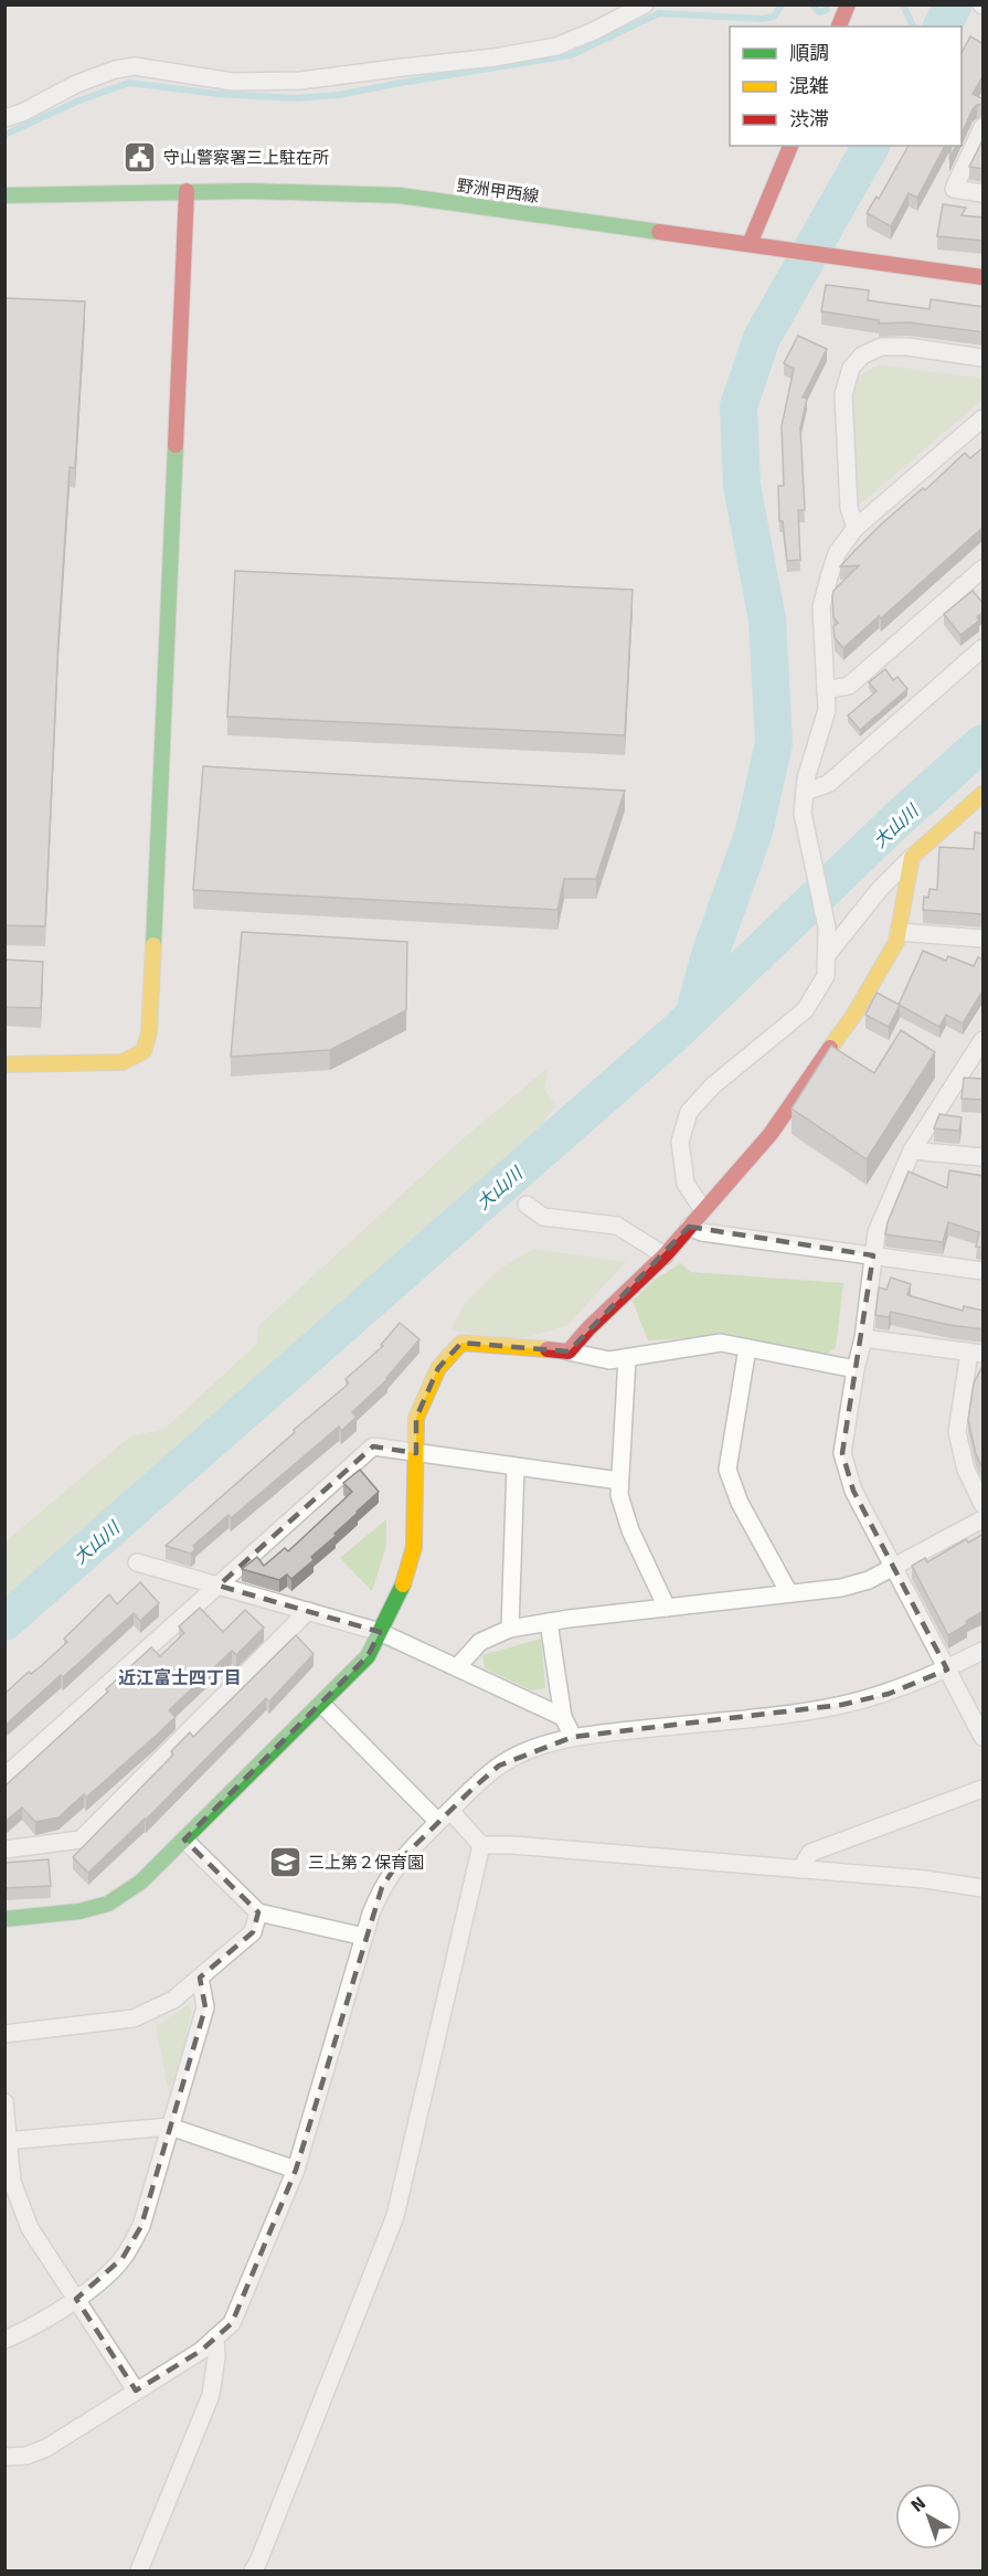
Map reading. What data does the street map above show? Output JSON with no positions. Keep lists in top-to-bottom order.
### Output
{
  "streets": {
    "street": ["野洲甲西線"]
  },
  "districts": ["近江富士四丁目"],
  "water": ["大山川"],
  "places": {
    "public building": ["守山警察署三上駐在所"],
    "school or university": ["三上第２保育園"]
  },
  "legend": ["順調", "混雑", "渋滞"],
  "north": "top left"
}
